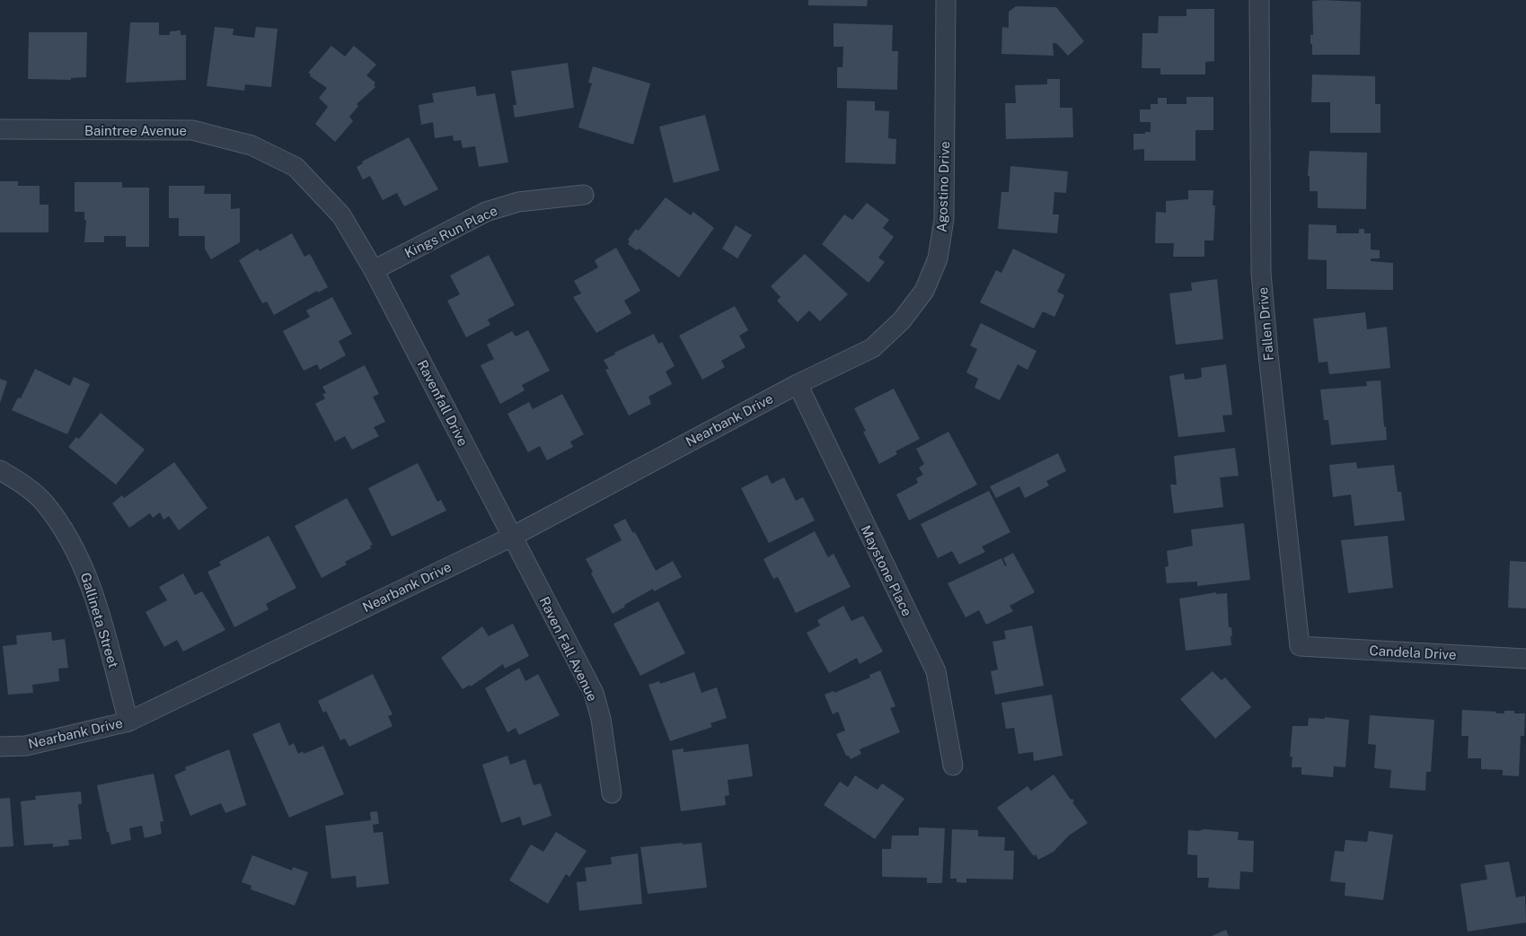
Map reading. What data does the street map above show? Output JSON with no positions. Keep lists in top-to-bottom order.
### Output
{
  "streets": {
    "street": [
      "Baintree Avenue",
      "Agostino Drive",
      "Kings Run Place",
      "Fallen Drive",
      "Ravenfall Drive",
      "Nearbank Drive",
      "Maystone Place",
      "Gallineta Street",
      "Raven Fall Avenue",
      "Candela Drive"
    ]
  },
  "crossings": [
    ["Baintree Avenue", "Kings Run Place"],
    ["Baintree Avenue", "Ravenfall Drive"],
    ["Agostino Drive", "Nearbank Drive"],
    ["Agostino Drive", "Maystone Place"],
    ["Kings Run Place", "Ravenfall Drive"],
    ["Fallen Drive", "Candela Drive"],
    ["Ravenfall Drive", "Nearbank Drive"],
    ["Ravenfall Drive", "Raven Fall Avenue"],
    ["Nearbank Drive", "Maystone Place"],
    ["Nearbank Drive", "Gallineta Street"],
    ["Nearbank Drive", "Raven Fall Avenue"]
  ]
}
